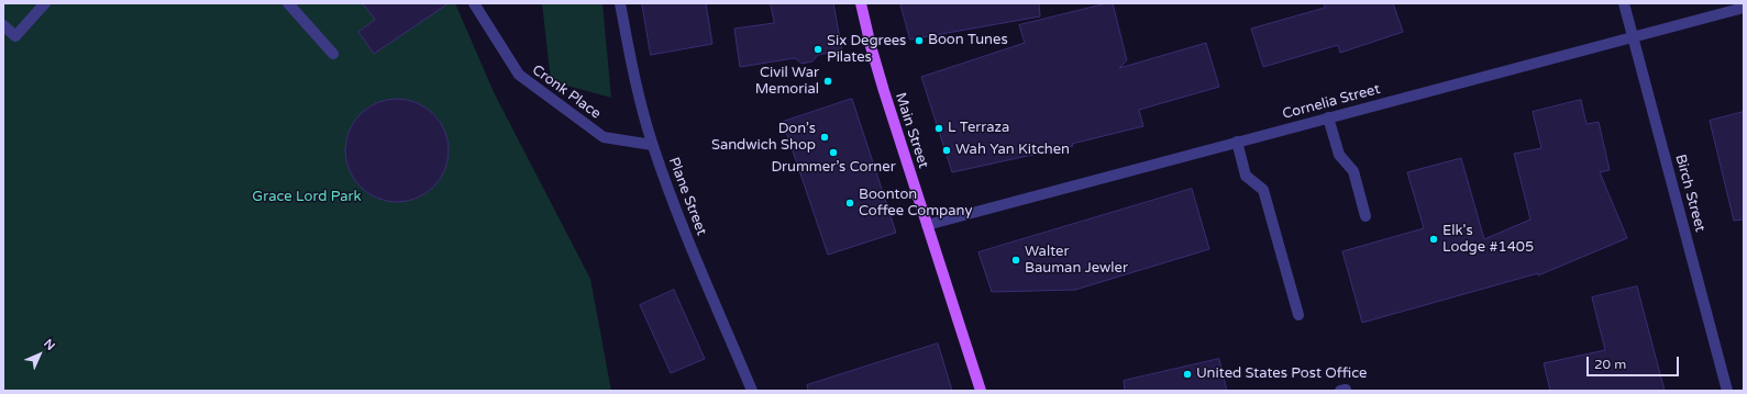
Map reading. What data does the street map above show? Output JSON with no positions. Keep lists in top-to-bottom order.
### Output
{
  "streets": {
    "main road": ["Main Street"],
    "street": [
      "Cronk Place",
      "Cornelia Street",
      "Birch Street",
      "Plane Street"
    ]
  },
  "crossings": [
    ["Cronk Place", "Plane Street"],
    ["Cornelia Street", "Main Street"],
    ["Cornelia Street", "Birch Street"]
  ],
  "parks": ["Grace Lord Park"],
  "places": [
    "Boon Tunes",
    "Six Degrees Pilates",
    "Civil War Memorial",
    "L Terraza",
    "Don’s Sandwich Shop",
    "Wah Yan Kitchen",
    "Drummer’s Corner",
    "Boonton Coffee Company",
    "Elk's Lodge #1405",
    "Walter Bauman Jewler",
    "United States Post Office"
  ],
  "scale_bar": "20 m",
  "north": "top right"
}
